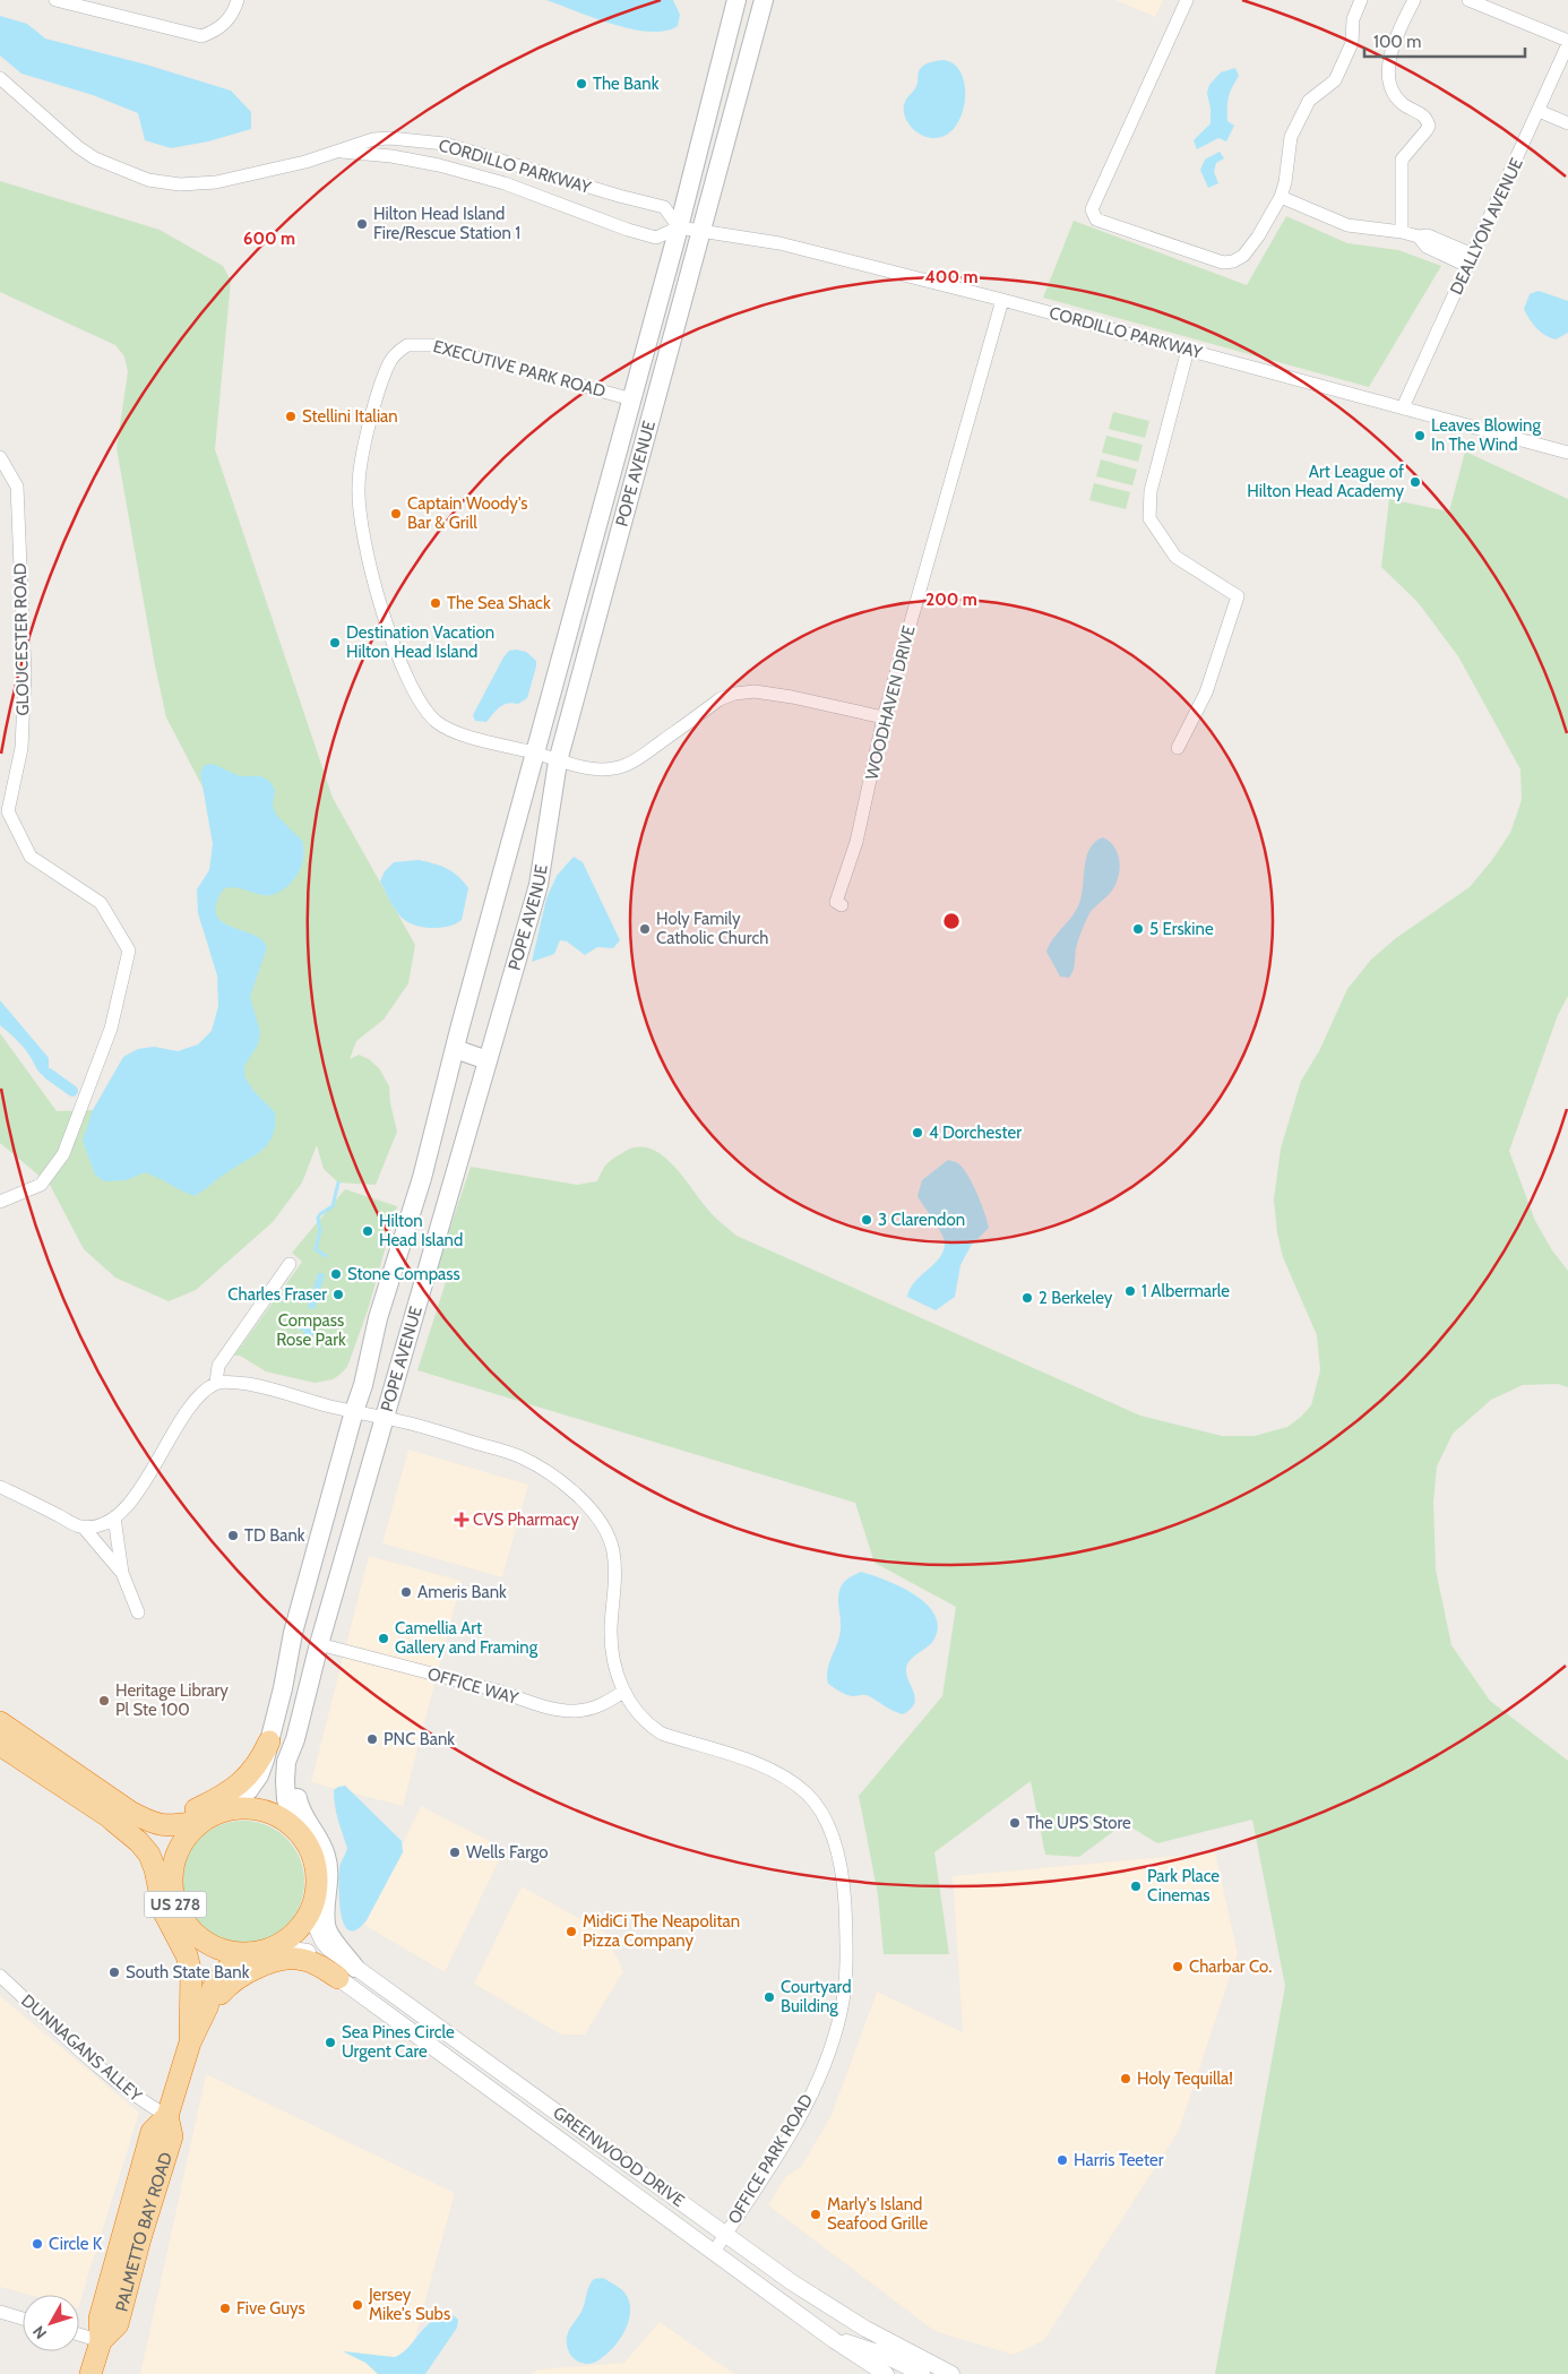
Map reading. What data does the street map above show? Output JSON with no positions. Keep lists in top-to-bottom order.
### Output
{
  "streets": {
    "highway": ["US 278", "PALMETTO BAY ROAD"],
    "main road": ["POPE AVENUE"],
    "street": [
      "CORDILLO PARKWAY",
      "DEALLYON AVENUE",
      "EXECUTIVE PARK ROAD",
      "GLOUCESTER ROAD",
      "WOODHAVEN DRIVE",
      "OFFICE WAY",
      "DUNNAGANS ALLEY",
      "GREENWOOD DRIVE",
      "OFFICE PARK ROAD"
    ]
  },
  "crossings": [
    ["CORDILLO PARKWAY", "DEALLYON AVENUE"],
    ["CORDILLO PARKWAY", "POPE AVENUE"],
    ["CORDILLO PARKWAY", "WOODHAVEN DRIVE"],
    ["EXECUTIVE PARK ROAD", "POPE AVENUE"],
    ["EXECUTIVE PARK ROAD", "WOODHAVEN DRIVE"],
    ["POPE AVENUE", "OFFICE WAY"],
    ["POPE AVENUE", "US 278"],
    ["POPE AVENUE", "GREENWOOD DRIVE"],
    ["POPE AVENUE", "OFFICE PARK ROAD"],
    ["OFFICE WAY", "OFFICE PARK ROAD"],
    ["US 278", "GREENWOOD DRIVE"],
    ["US 278", "PALMETTO BAY ROAD"],
    ["DUNNAGANS ALLEY", "PALMETTO BAY ROAD"],
    ["GREENWOOD DRIVE", "OFFICE PARK ROAD"]
  ],
  "parks": ["Compass Rose Park"],
  "places": {
    "other": [
      "The Bank",
      "Hilton Head Island Fire/Rescue Station 1",
      "Stellini Italian",
      "Leaves Blowing In The Wind",
      "Art League of Hilton Head Academy",
      "Captain Woody's Bar & Grill",
      "The Sea Shack",
      "Destination Vacation Hilton Head Island",
      "Holy Family Catholic Church",
      "5 Erskine",
      "4 Dorchester",
      "3 Clarendon",
      "Hilton Head Island",
      "Stone Compass",
      "1 Albermarle",
      "Charles Fraser",
      "2 Berkeley",
      "TD Bank",
      "Ameris Bank",
      "Camellia Art Gallery and Framing",
      "Heritage Library Pl Ste 100",
      "PNC Bank",
      "The UPS Store",
      "Wells Fargo",
      "Park Place Cinemas",
      "MidiCi The Neapolitan Pizza Company",
      "Charbar Co.",
      "South State Bank",
      "Courtyard Building",
      "Sea Pines Circle Urgent Care",
      "Holy Tequilla!",
      "Harris Teeter",
      "Marly's Island Seafood Grille",
      "Circle K",
      "Jersey Mike's Subs",
      "Five Guys"
    ],
    "health": ["CVS Pharmacy"]
  },
  "scale_bar": "100 m",
  "north": "bottom left",
  "rings": ["600 m", "400 m", "200 m"]
}
